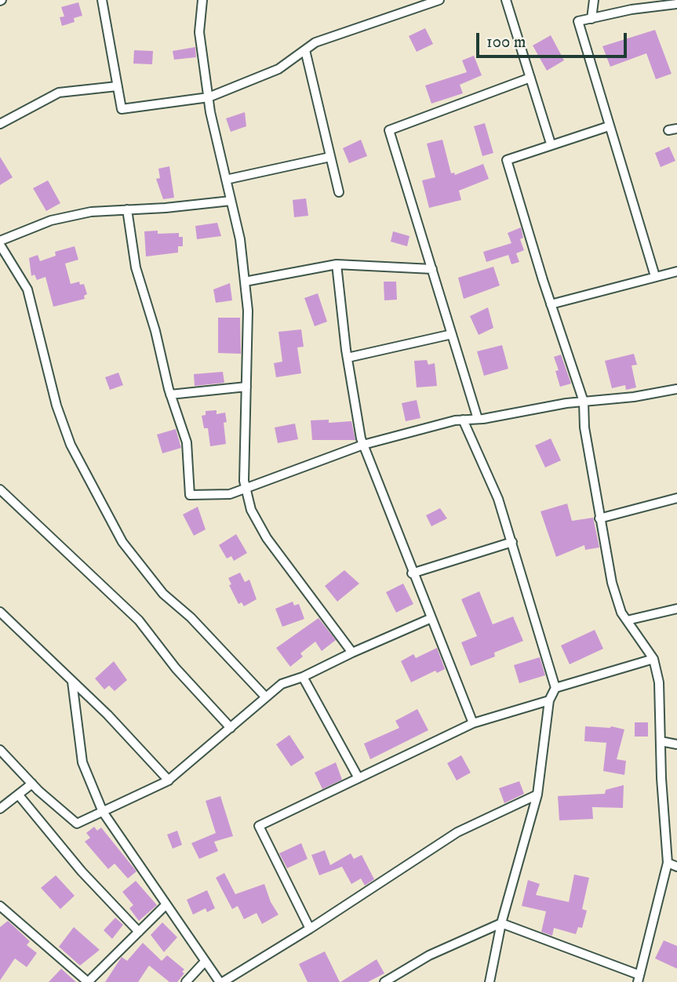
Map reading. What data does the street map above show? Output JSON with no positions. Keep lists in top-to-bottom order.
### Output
{
  "scale_bar": "100 m"
}
